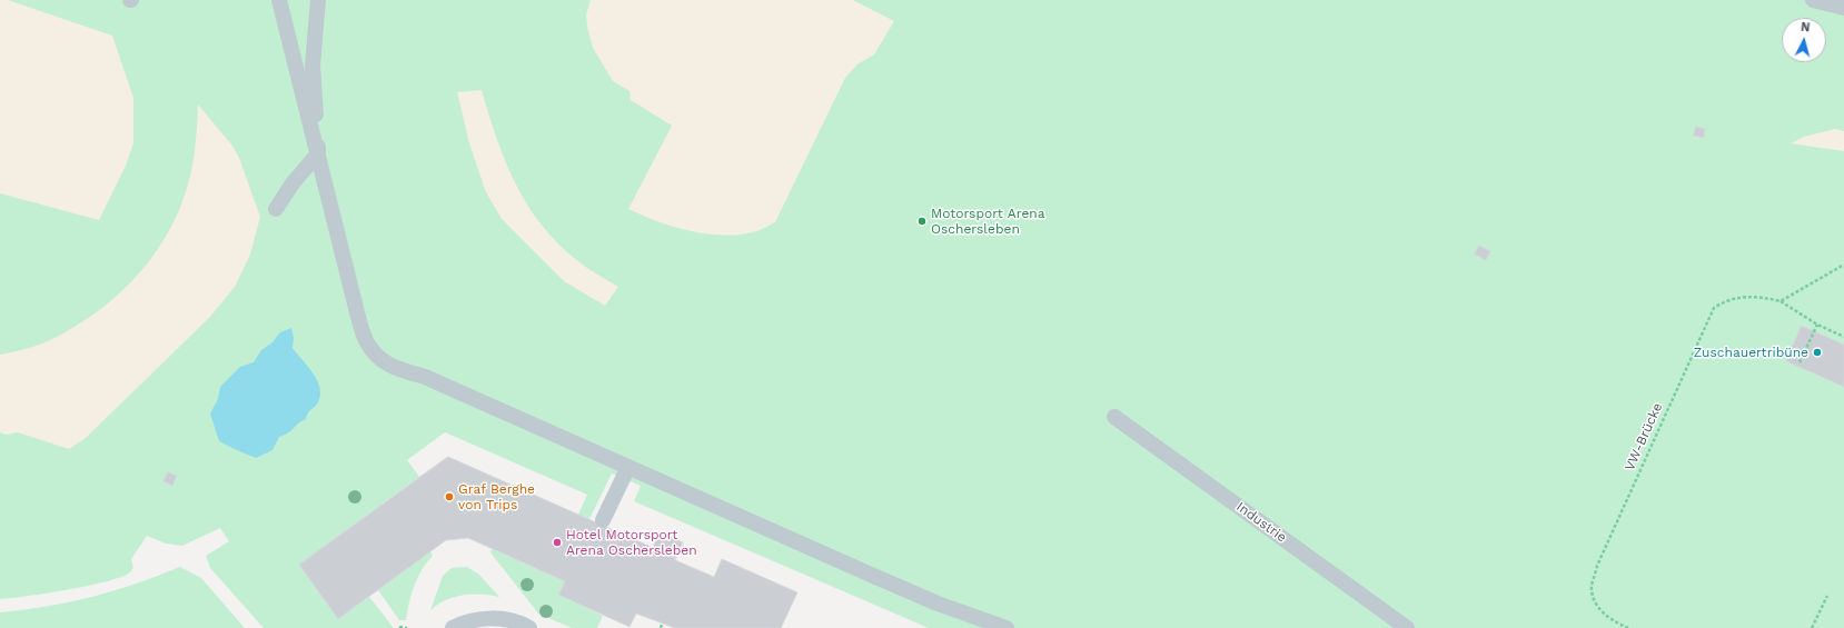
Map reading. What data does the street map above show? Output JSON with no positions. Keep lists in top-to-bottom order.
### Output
{
  "streets": {
    "lane": ["Industrie"],
    "path": ["VW-Brücke"]
  },
  "places": [
    "Motorsport Arena Oschersleben",
    "Zuschauertribüne",
    "Graf Berghe von Trips",
    "Hotel Motorsport Arena Oschersleben"
  ],
  "north": "top"
}
